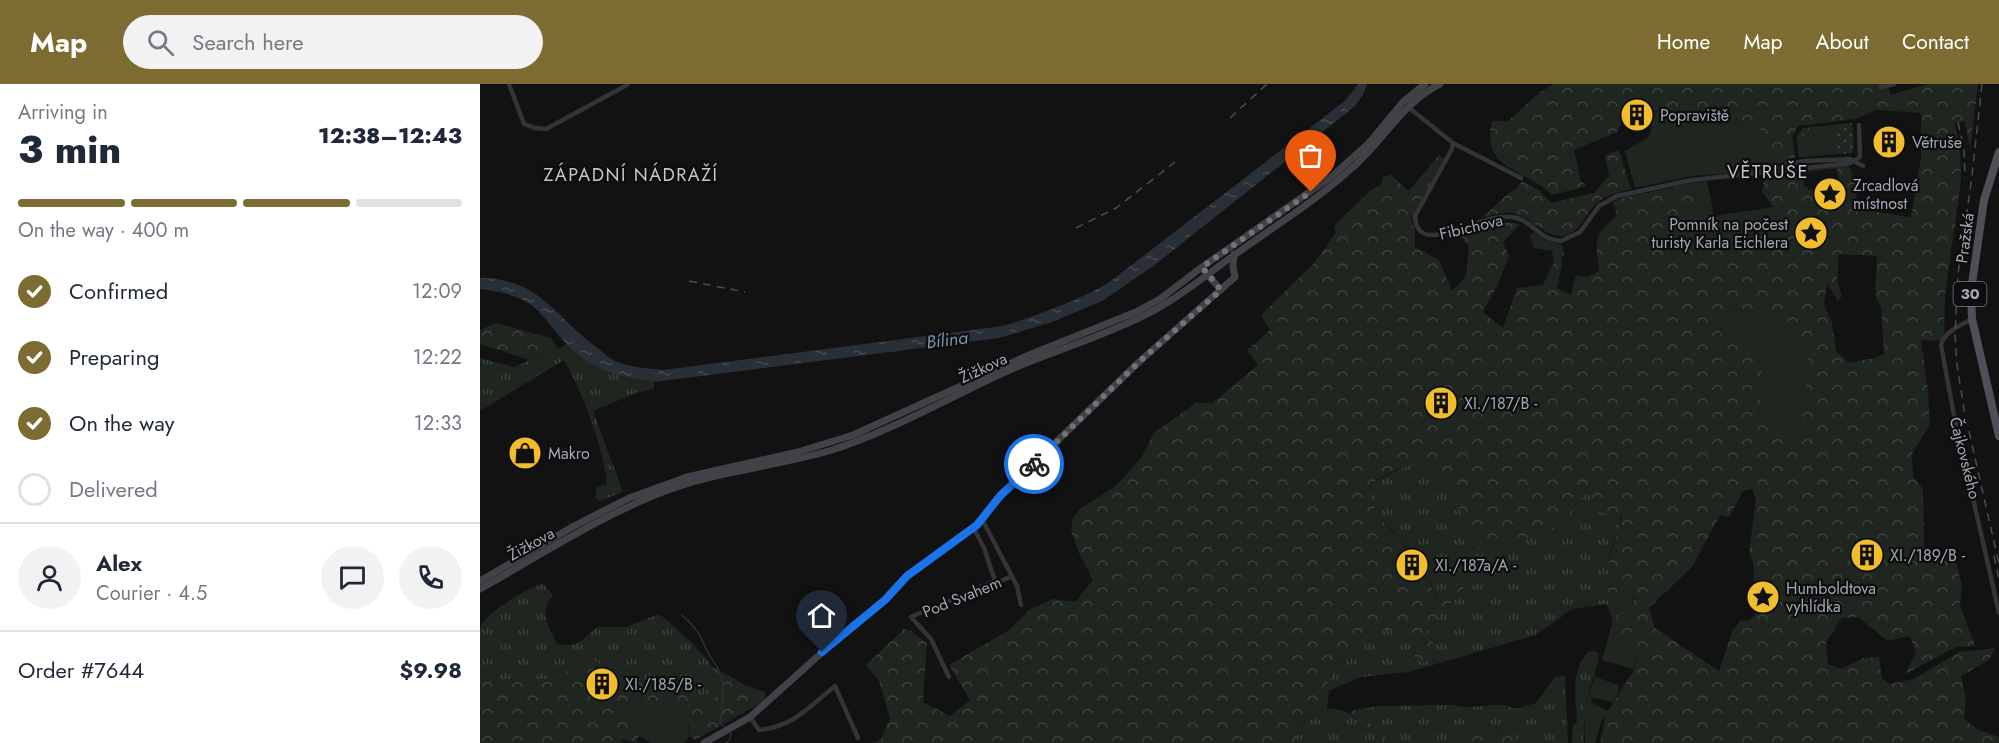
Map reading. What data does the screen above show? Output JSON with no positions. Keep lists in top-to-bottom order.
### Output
{
  "streets": {
    "main road": ["Pražská", "30", "Žižkova"],
    "street": ["Fibichova", "Čajkovského", "Pod Svahem"]
  },
  "crossings": [
    ["Pražská", "Čajkovského"]
  ],
  "districts": ["VĚTRUŠE", "ZÁPADNÍ NÁDRAŽÍ"],
  "water": ["Bílina"],
  "places": {
    "building": [
      "Popraviště",
      "Větruše",
      "XI./187/B -",
      "XI./189/B -",
      "XI./187a/A -",
      "XI./185/B -"
    ],
    "place": ["Zrcadlová místnost", "Pomník na počest turisty Karla Eichlera", "Humboldtova vyhlídka"],
    "shop": ["Makro"]
  },
  "page": {
    "header": "Map",
    "search": "Search here",
    "nav": [
      "Home",
      "Map",
      "About",
      "Contact"
    ],
    "heading": ["3 min", "Arriving in", "12:38–12:43"],
    "panel": [
      "Alex",
      "Courier · 4.5",
      "Order #7644",
      "$9.98"
    ],
    "bar": "On the way · 400 m",
    "list": [
      ["Confirmed", "12:09"],
      ["Preparing", "12:22"],
      ["On the way", "12:33"],
      "Delivered"
    ]
  }
}
